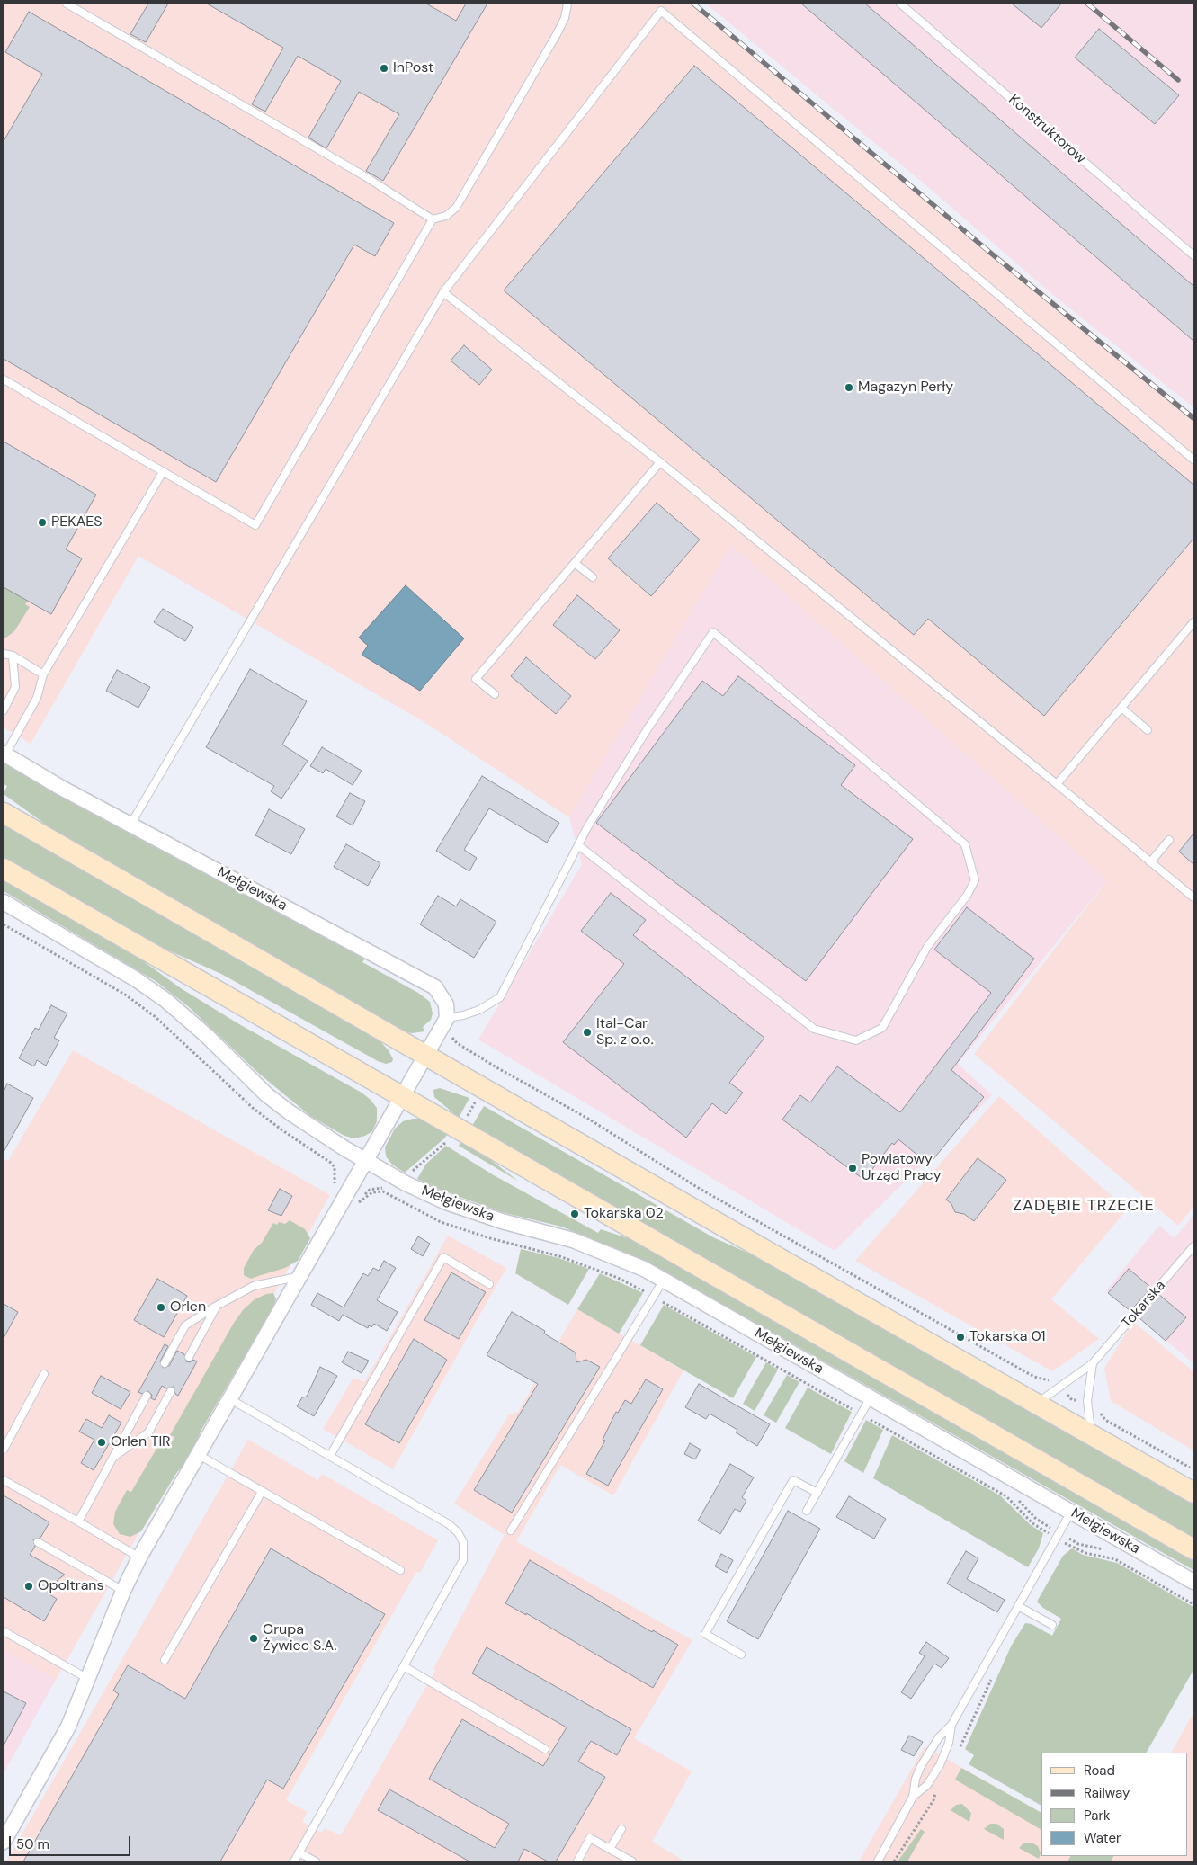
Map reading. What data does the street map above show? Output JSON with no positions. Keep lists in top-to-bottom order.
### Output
{
  "streets": {
    "main road": ["Mełgiewska"],
    "lane": ["Konstruktorów", "Tokarska"]
  },
  "districts": ["ZADĘBIE TRZECIE"],
  "places": [
    "InPost",
    "Magazyn Perły",
    "PEKAES",
    "Ital-Car Sp. z o.o.",
    "Powiatowy Urząd Pracy",
    "Tokarska 02",
    "Orlen",
    "Tokarska 01",
    "Orlen TIR",
    "Opoltrans",
    "Grupa Żywiec S.A."
  ],
  "legend": [
    "Road",
    "Railway",
    "Park",
    "Water"
  ],
  "scale_bar": "50 m"
}
